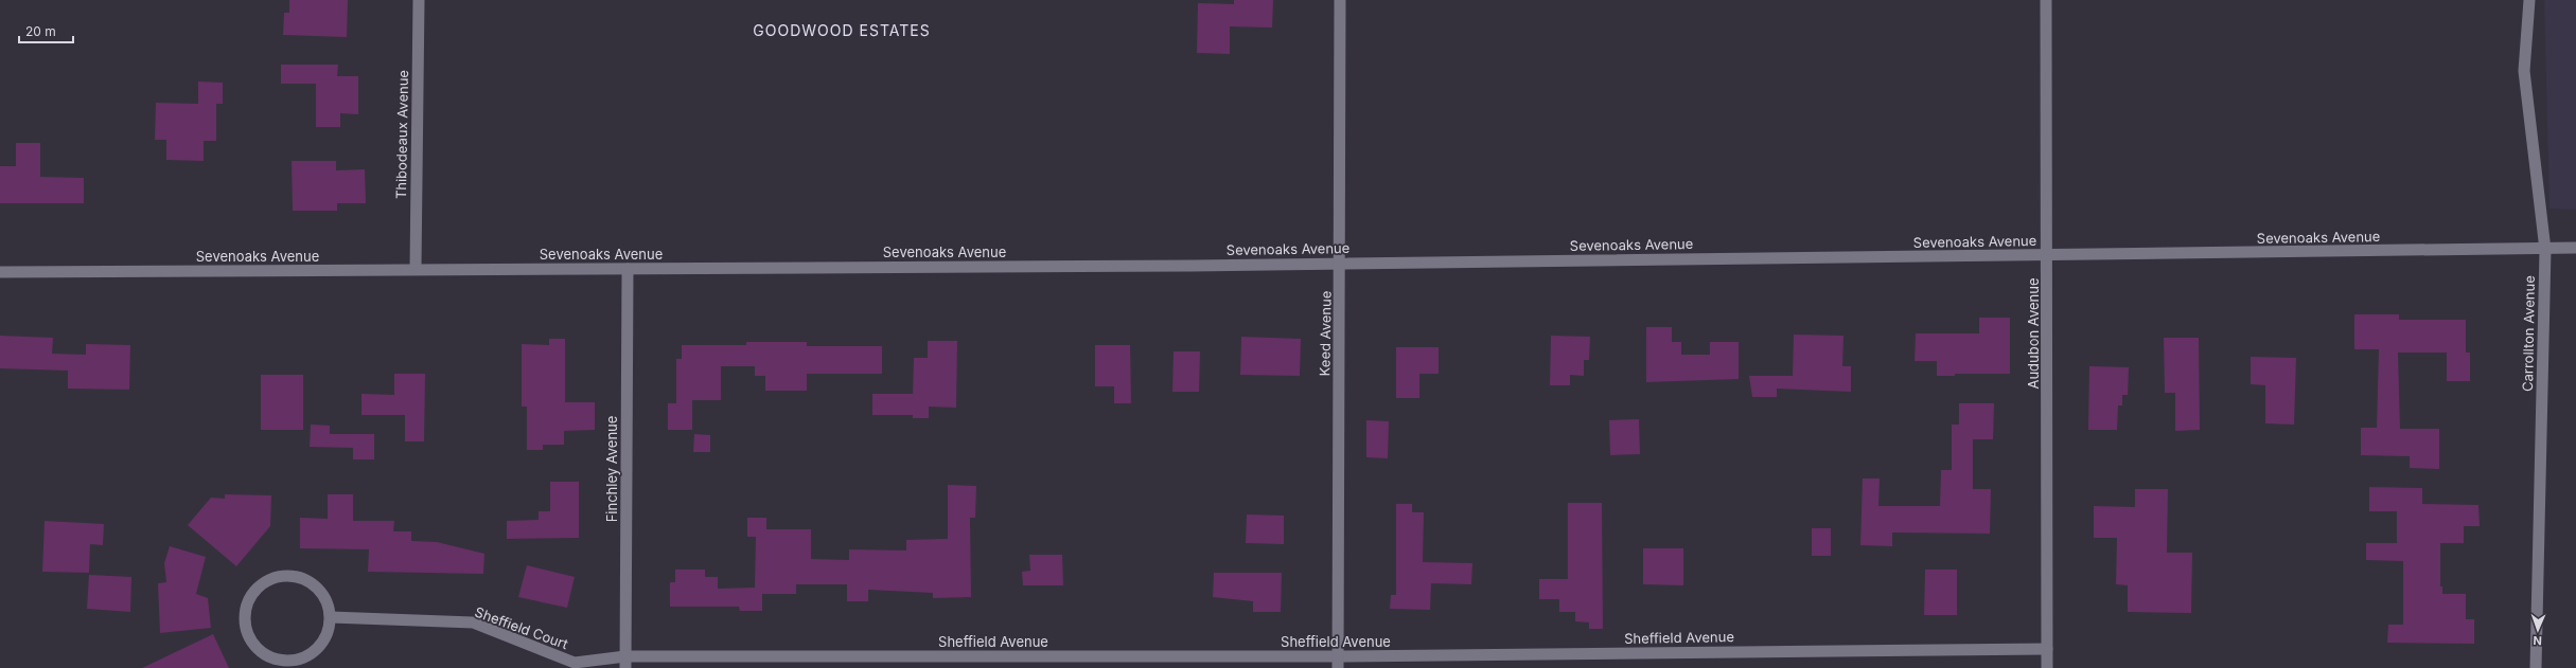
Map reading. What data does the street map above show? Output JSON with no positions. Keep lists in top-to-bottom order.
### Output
{
  "streets": {
    "street": [
      "Thibodeaux Avenue",
      "Sevenoaks Avenue",
      "Keed Avenue",
      "Audubon Avenue",
      "Carrollton Avenue",
      "Finchley Avenue",
      "Sheffield Court",
      "Sheffield Avenue"
    ]
  },
  "crossings": [
    ["Thibodeaux Avenue", "Sevenoaks Avenue"],
    ["Sevenoaks Avenue", "Keed Avenue"],
    ["Sevenoaks Avenue", "Audubon Avenue"],
    ["Sevenoaks Avenue", "Carrollton Avenue"],
    ["Sevenoaks Avenue", "Finchley Avenue"],
    ["Keed Avenue", "Sheffield Avenue"],
    ["Audubon Avenue", "Sheffield Avenue"],
    ["Finchley Avenue", "Sheffield Court"],
    ["Finchley Avenue", "Sheffield Avenue"],
    ["Sheffield Court", "Sheffield Avenue"]
  ],
  "districts": ["GOODWOOD ESTATES"],
  "scale_bar": "20 m",
  "north": "bottom"
}
